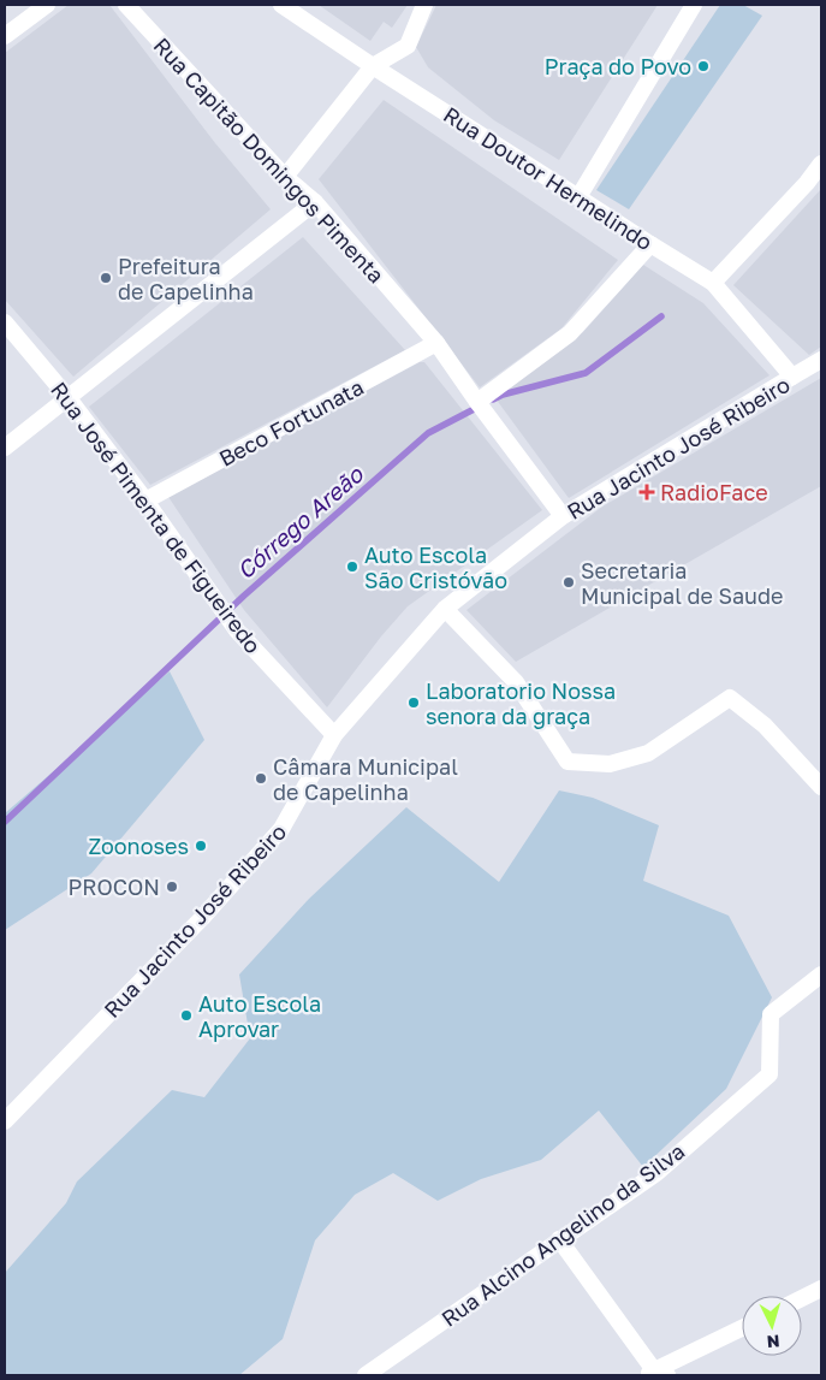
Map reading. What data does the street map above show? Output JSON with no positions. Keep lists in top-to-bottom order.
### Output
{
  "streets": {
    "street": [
      "Rua Capitão Domingos Pimenta",
      "Rua Doutor Hermelindo",
      "Beco Fortunata",
      "Rua Jacinto José Ribeiro",
      "Rua José Pimenta de Figueiredo",
      "Rua Alcino Angelino da Silva"
    ]
  },
  "crossings": [
    ["Rua Capitão Domingos Pimenta", "Beco Fortunata"],
    ["Rua Capitão Domingos Pimenta", "Rua Jacinto José Ribeiro"],
    ["Rua Doutor Hermelindo", "Rua Jacinto José Ribeiro"],
    ["Beco Fortunata", "Rua José Pimenta de Figueiredo"],
    ["Rua Jacinto José Ribeiro", "Rua José Pimenta de Figueiredo"]
  ],
  "water": ["Córrego Areão"],
  "places": {
    "other": [
      "Praça do Povo",
      "Prefeitura de Capelinha",
      "Auto Escola São Cristóvão",
      "Secretaria Municipal de Saude",
      "Laboratorio Nossa senora da graça",
      "Câmara Municipal de Capelinha",
      "Zoonoses",
      "PROCON",
      "Auto Escola Aprovar"
    ],
    "health": ["RadioFace"]
  },
  "north": "bottom"
}
